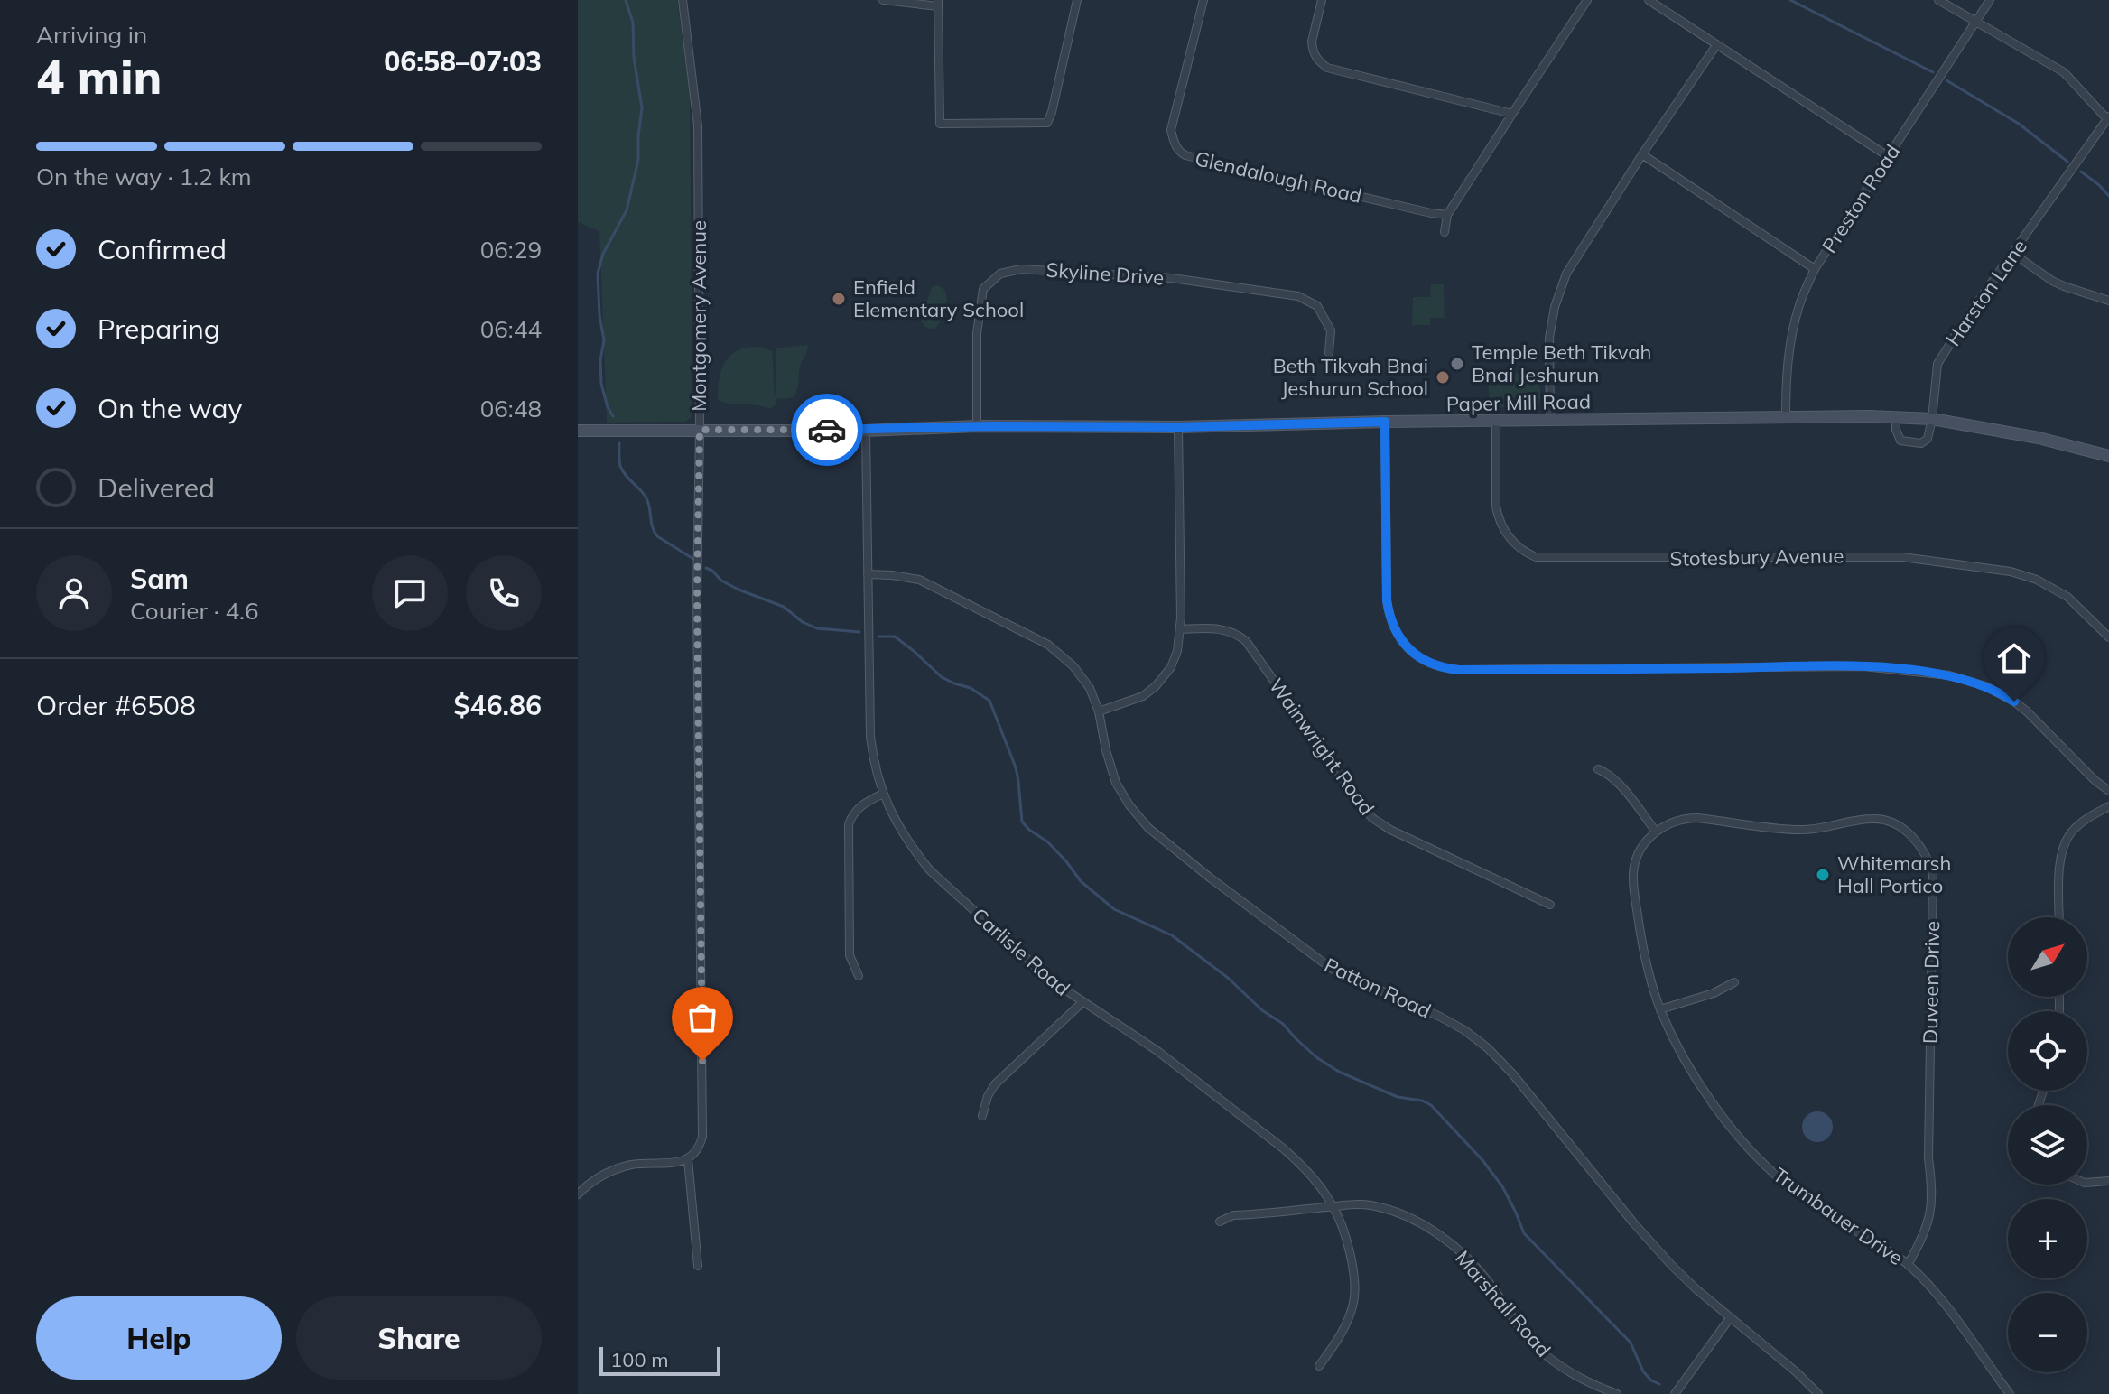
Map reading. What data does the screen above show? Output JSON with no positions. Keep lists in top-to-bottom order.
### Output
{
  "streets": {
    "main road": ["Paper Mill Road"],
    "street": [
      "Glendalough Road",
      "Preston Road",
      "Skyline Drive",
      "Harston Lane",
      "Montgomery Avenue",
      "Stotesbury Avenue",
      "Wainwright Road",
      "Carlisle Road",
      "Duveen Drive",
      "Patton Road",
      "Trumbauer Drive",
      "Marshall Road"
    ]
  },
  "crossings": [
    ["Preston Road", "Paper Mill Road"],
    ["Skyline Drive", "Paper Mill Road"],
    ["Harston Lane", "Paper Mill Road"],
    ["Montgomery Avenue", "Paper Mill Road"],
    ["Paper Mill Road", "Stotesbury Avenue"],
    ["Paper Mill Road", "Carlisle Road"],
    ["Carlisle Road", "Patton Road"],
    ["Carlisle Road", "Marshall Road"],
    ["Duveen Drive", "Trumbauer Drive"]
  ],
  "places": [
    "Enfield Elementary School",
    "Temple Beth Tikvah Bnai Jeshurun",
    "Beth Tikvah Bnai Jeshurun School",
    "Whitemarsh Hall Portico"
  ],
  "scale_bar": "100 m",
  "north": "top right",
  "page": {
    "heading": ["4 min", "Arriving in", "06:58–07:03"],
    "panel": [
      "Sam",
      "Courier · 4.6",
      "Order #6508",
      "$46.86"
    ],
    "bar": "On the way · 1.2 km",
    "list": [
      ["Confirmed", "06:29"],
      ["Preparing", "06:44"],
      ["On the way", "06:48"],
      "Delivered"
    ],
    "map_buttons": ["+", "−"],
    "buttons": ["Help", "Share"],
    "scale": "100 m"
  }
}
